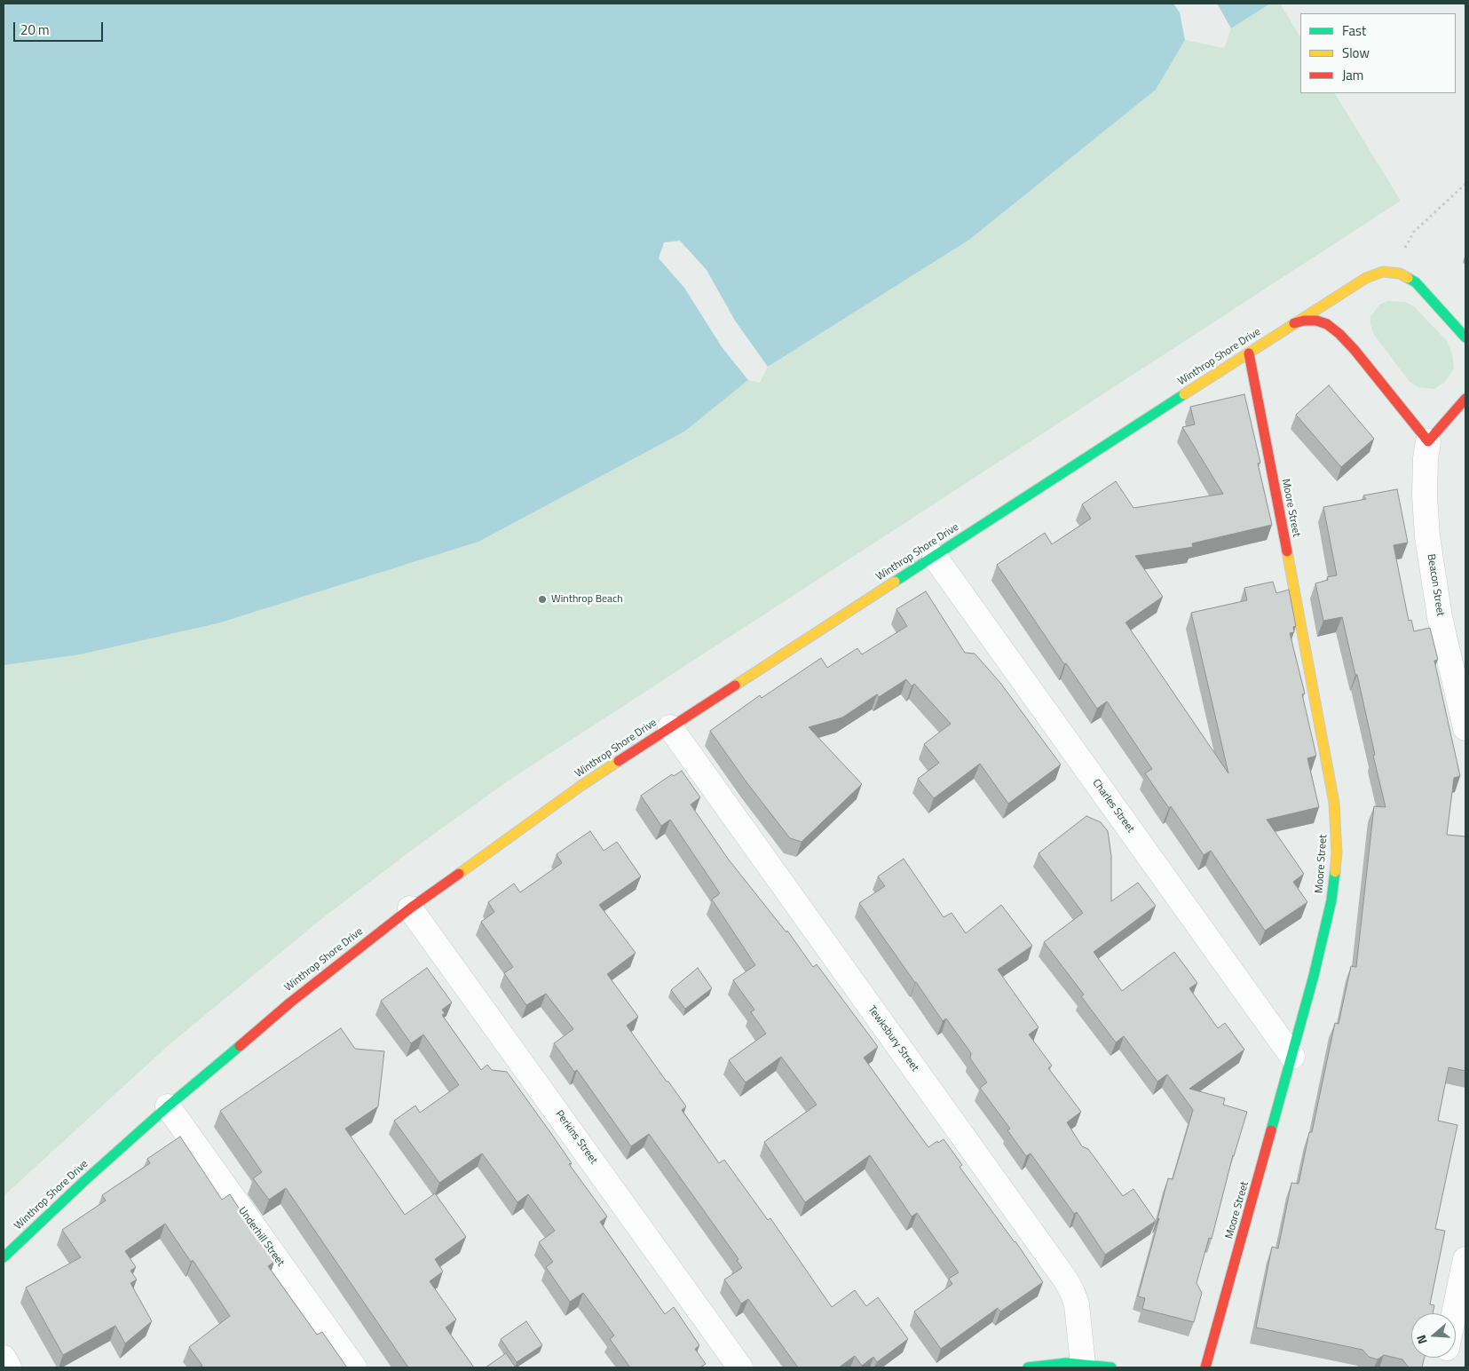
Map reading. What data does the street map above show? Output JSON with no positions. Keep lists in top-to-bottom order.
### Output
{
  "streets": {
    "street": [
      "Winthrop Shore Drive",
      "Moore Street",
      "Beacon Street",
      "Charles Street",
      "Tewksbury Street",
      "Perkins Street",
      "Underhill Street"
    ]
  },
  "crossings": [
    ["Winthrop Shore Drive", "Moore Street"],
    ["Winthrop Shore Drive", "Beacon Street"],
    ["Winthrop Shore Drive", "Charles Street"],
    ["Winthrop Shore Drive", "Tewksbury Street"],
    ["Winthrop Shore Drive", "Perkins Street"],
    ["Winthrop Shore Drive", "Underhill Street"],
    ["Moore Street", "Charles Street"]
  ],
  "places": ["Winthrop Beach"],
  "legend": ["Fast", "Slow", "Jam"],
  "scale_bar": "20 m",
  "north": "left"
}
